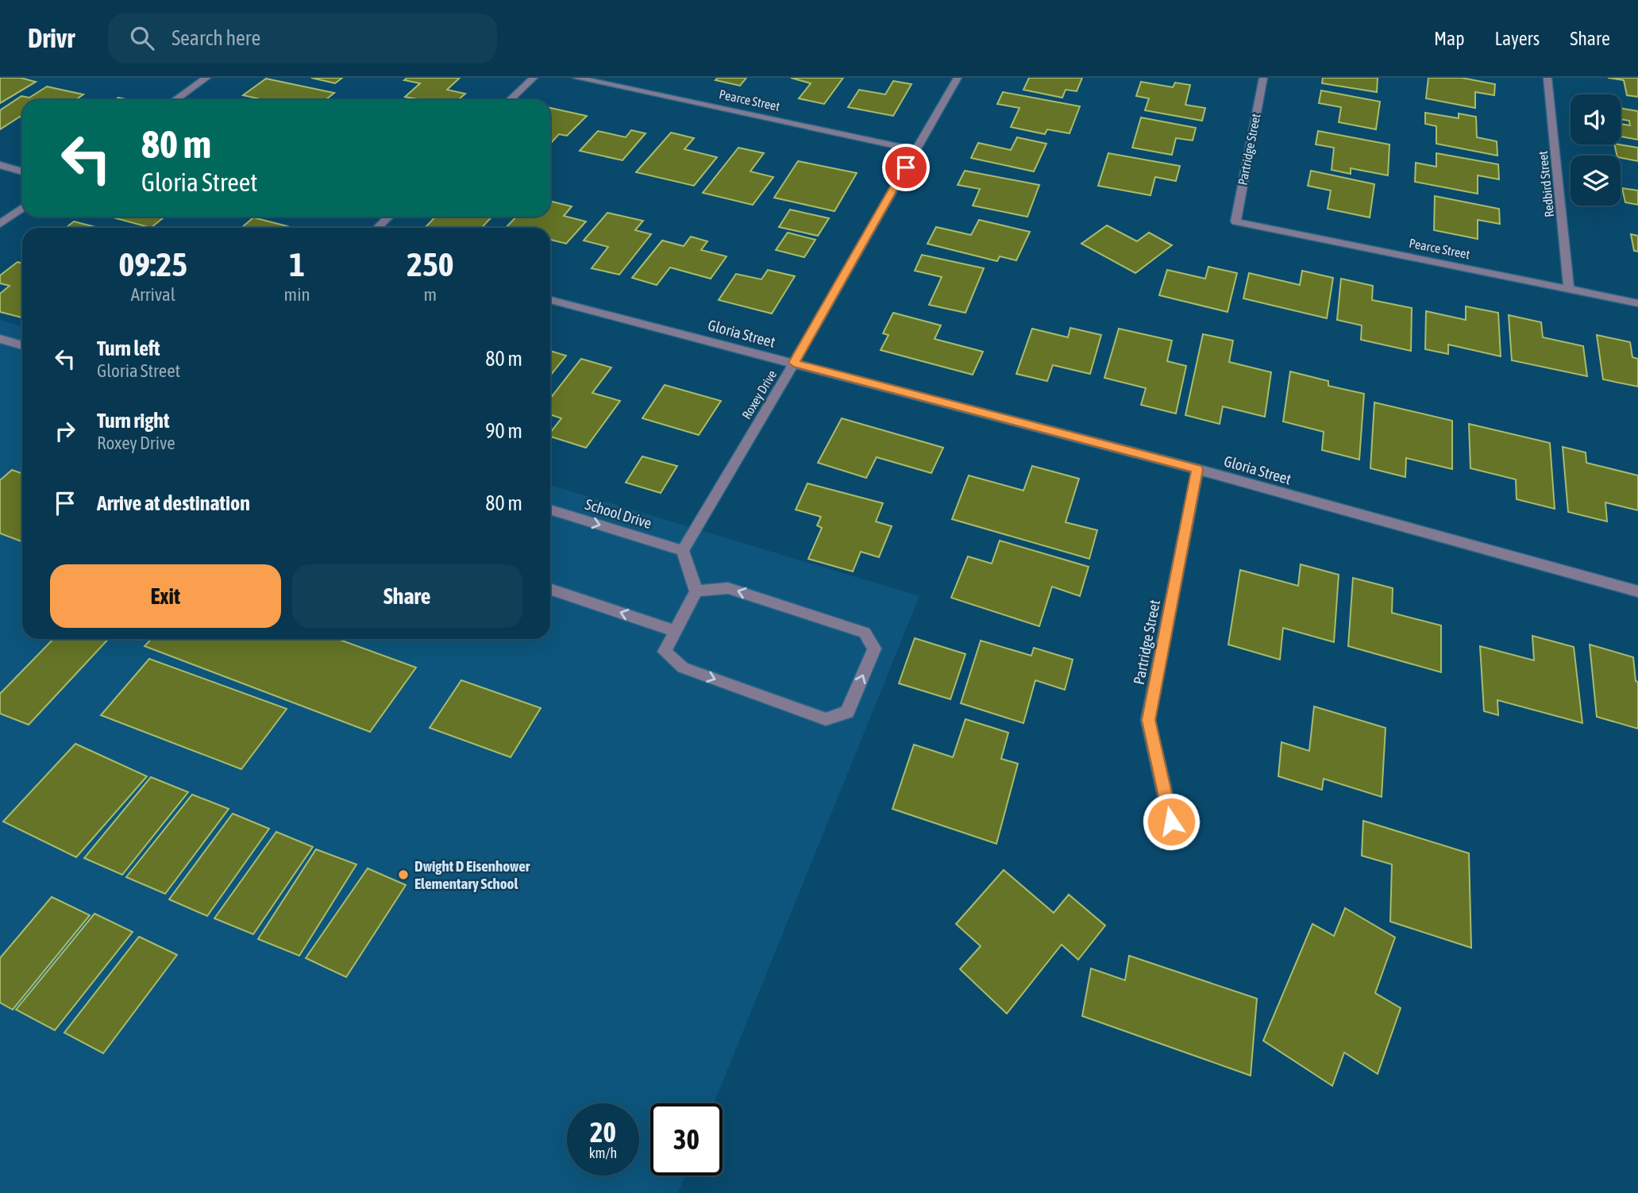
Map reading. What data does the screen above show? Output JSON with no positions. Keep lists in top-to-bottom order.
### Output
{
  "streets": {
    "street": [
      "Pearce Street",
      "Partridge Street",
      "Redbird Street",
      "Gloria Street",
      "Roxey Drive",
      "School Drive"
    ]
  },
  "crossings": [
    ["Pearce Street", "Partridge Street"],
    ["Pearce Street", "Redbird Street"],
    ["Pearce Street", "Roxey Drive"],
    ["Partridge Street", "Gloria Street"],
    ["Gloria Street", "Roxey Drive"],
    ["Roxey Drive", "School Drive"]
  ],
  "places": ["Dwight D Eisenhower Elementary School"],
  "page": {
    "header": "Drivr",
    "search": "Search here",
    "nav": ["Map", "Layers", "Share"],
    "turn": ["80 m", "Gloria Street"],
    "eta": [
      "09:25",
      "Arrival",
      "1",
      "min",
      "250",
      "m"
    ],
    "list": [
      {
        "name": "Turn left",
        "note": "Gloria Street",
        "value": "80 m"
      },
      {
        "name": "Turn right",
        "note": "Roxey Drive",
        "value": "90 m"
      },
      {
        "name": "Arrive at destination",
        "value": "80 m"
      }
    ],
    "buttons": ["Exit", "Share"],
    "speed": "20 km/h",
    "limit": "30"
  }
}
